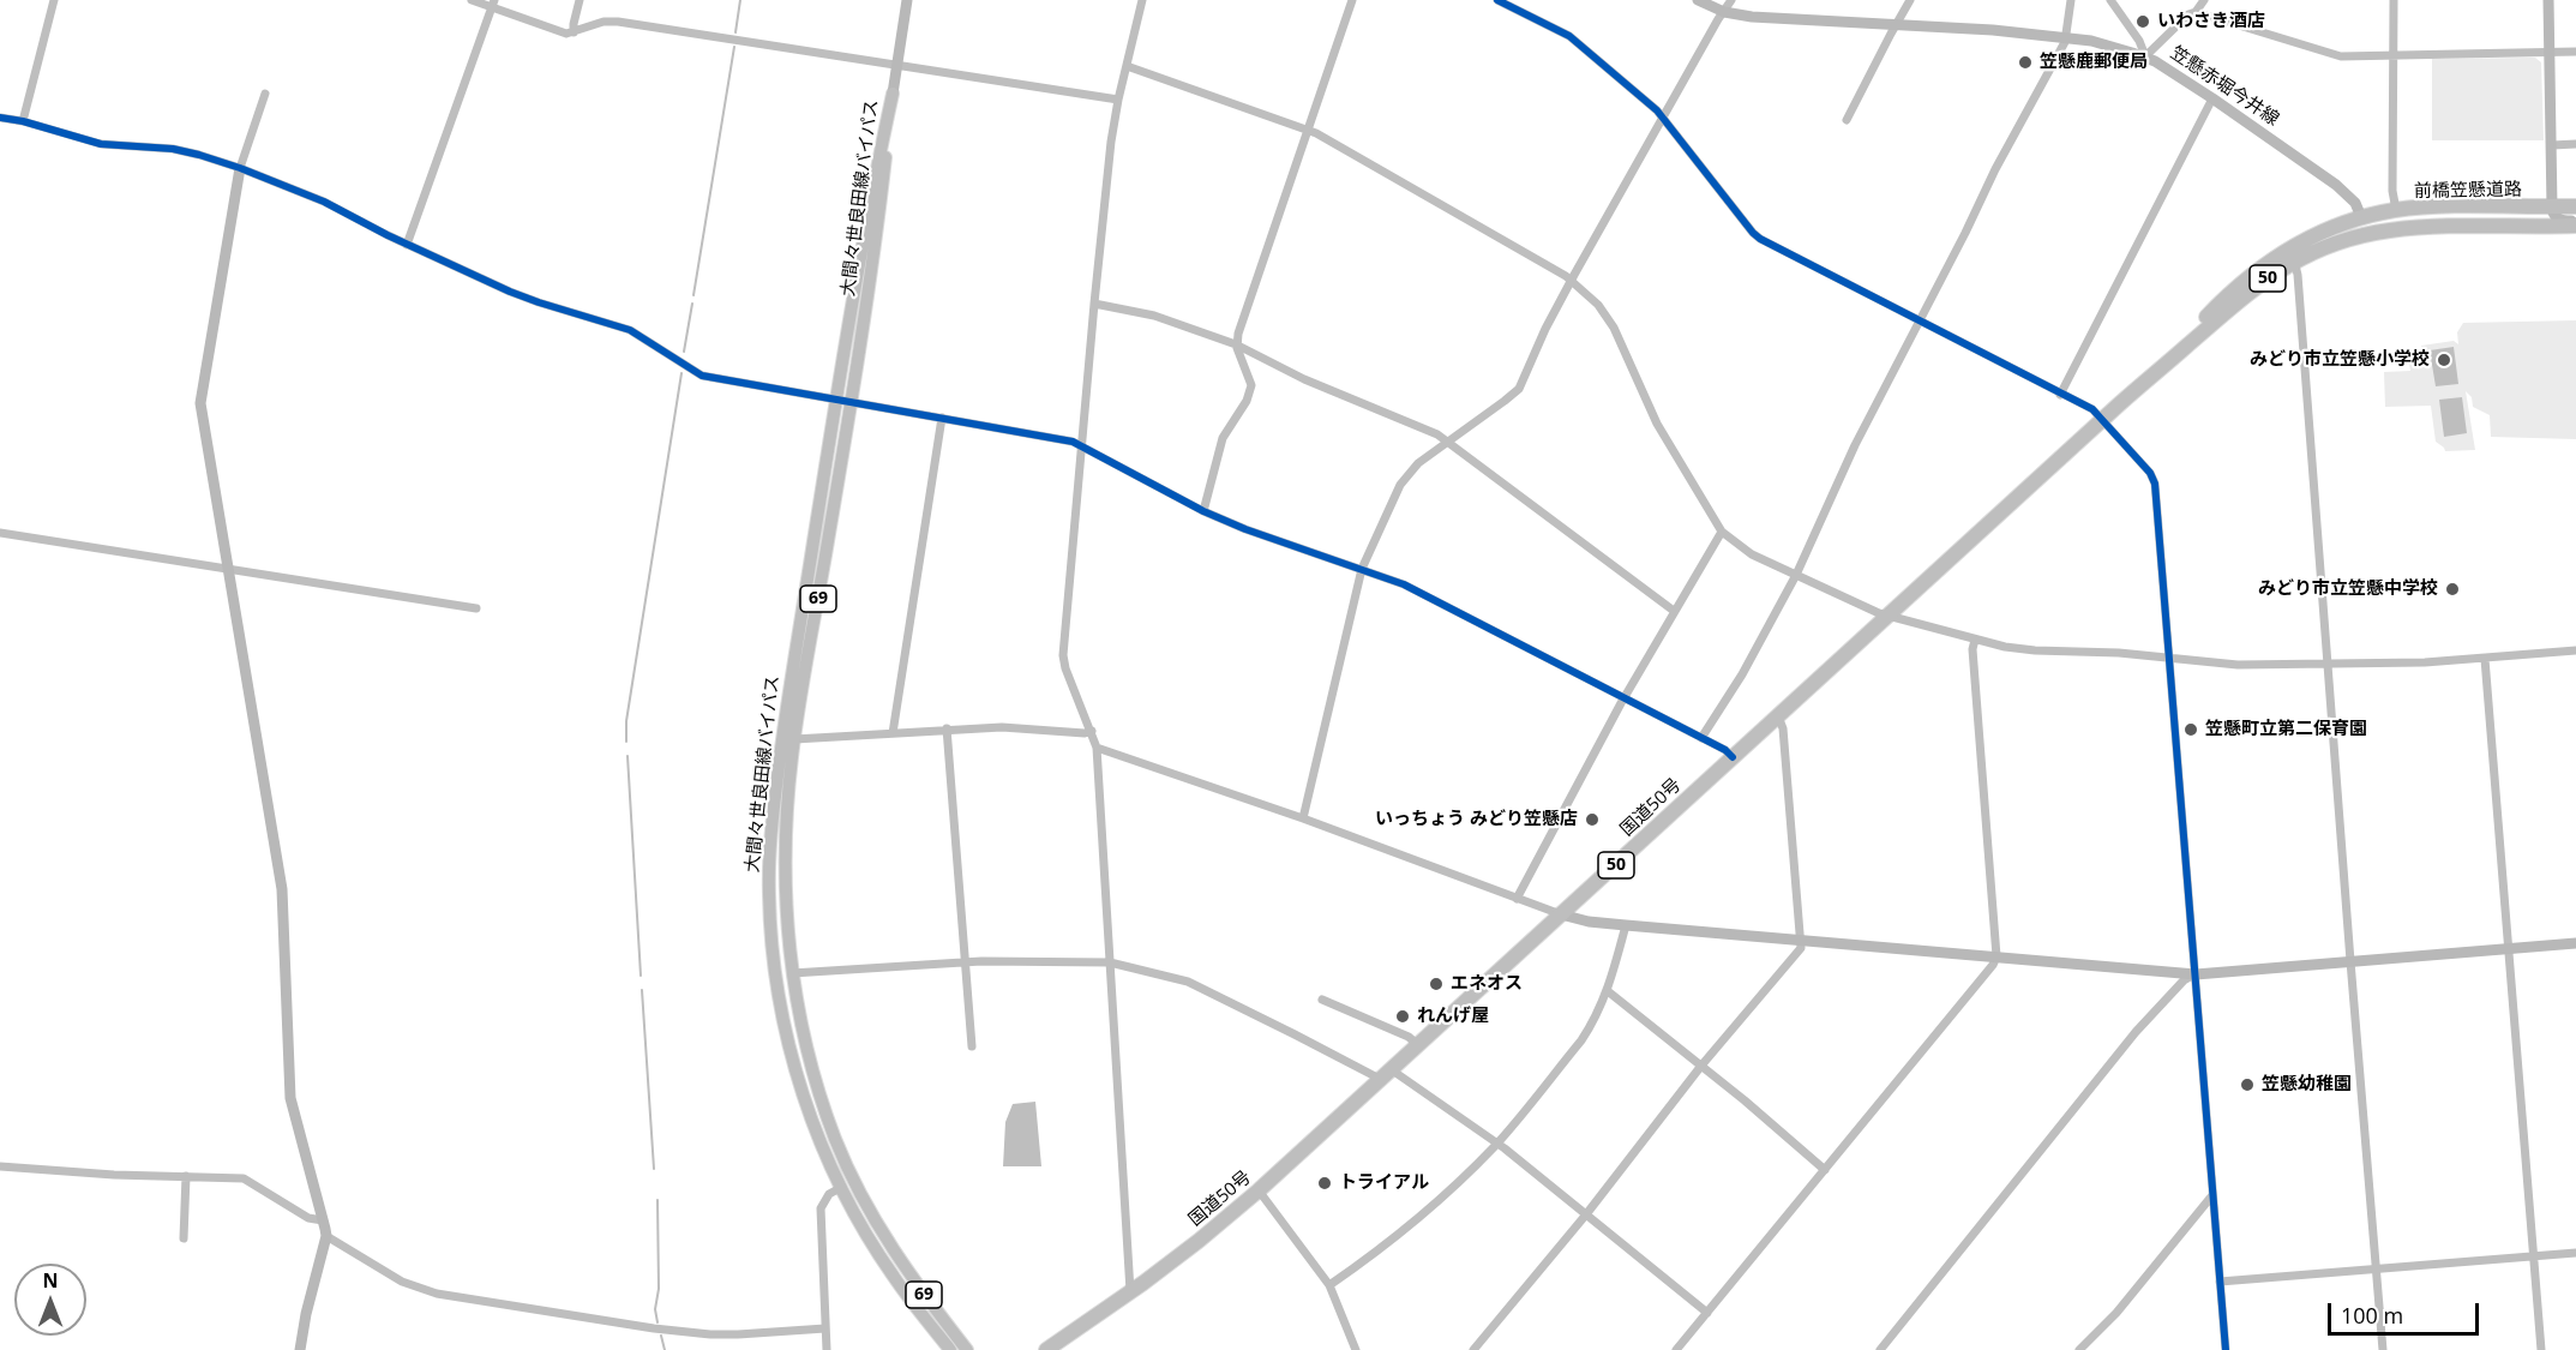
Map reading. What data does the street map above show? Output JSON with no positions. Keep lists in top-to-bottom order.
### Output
{
  "streets": {
    "highway": ["前橋笠懸道路", "50", "国道50号"],
    "main road": ["大間々世良田線バイパス", "69"],
    "street": ["笠懸赤堀今井線"]
  },
  "crossings": [
    ["笠懸赤堀今井線", "前橋笠懸道路"],
    ["笠懸赤堀今井線", "50"],
    ["前橋笠懸道路", "50"],
    ["50", "国道50号"]
  ],
  "places": [
    "いわさき酒店",
    "笠懸鹿郵便局",
    "みどり市立笠懸小学校",
    "みどり市立笠懸中学校",
    "笠懸町立第二保育園",
    "いっちょう みどり笠懸店",
    "エネオス",
    "れんげ屋",
    "笠懸幼稚園",
    "トライアル"
  ],
  "scale_bar": "100 m",
  "north": "top"
}
